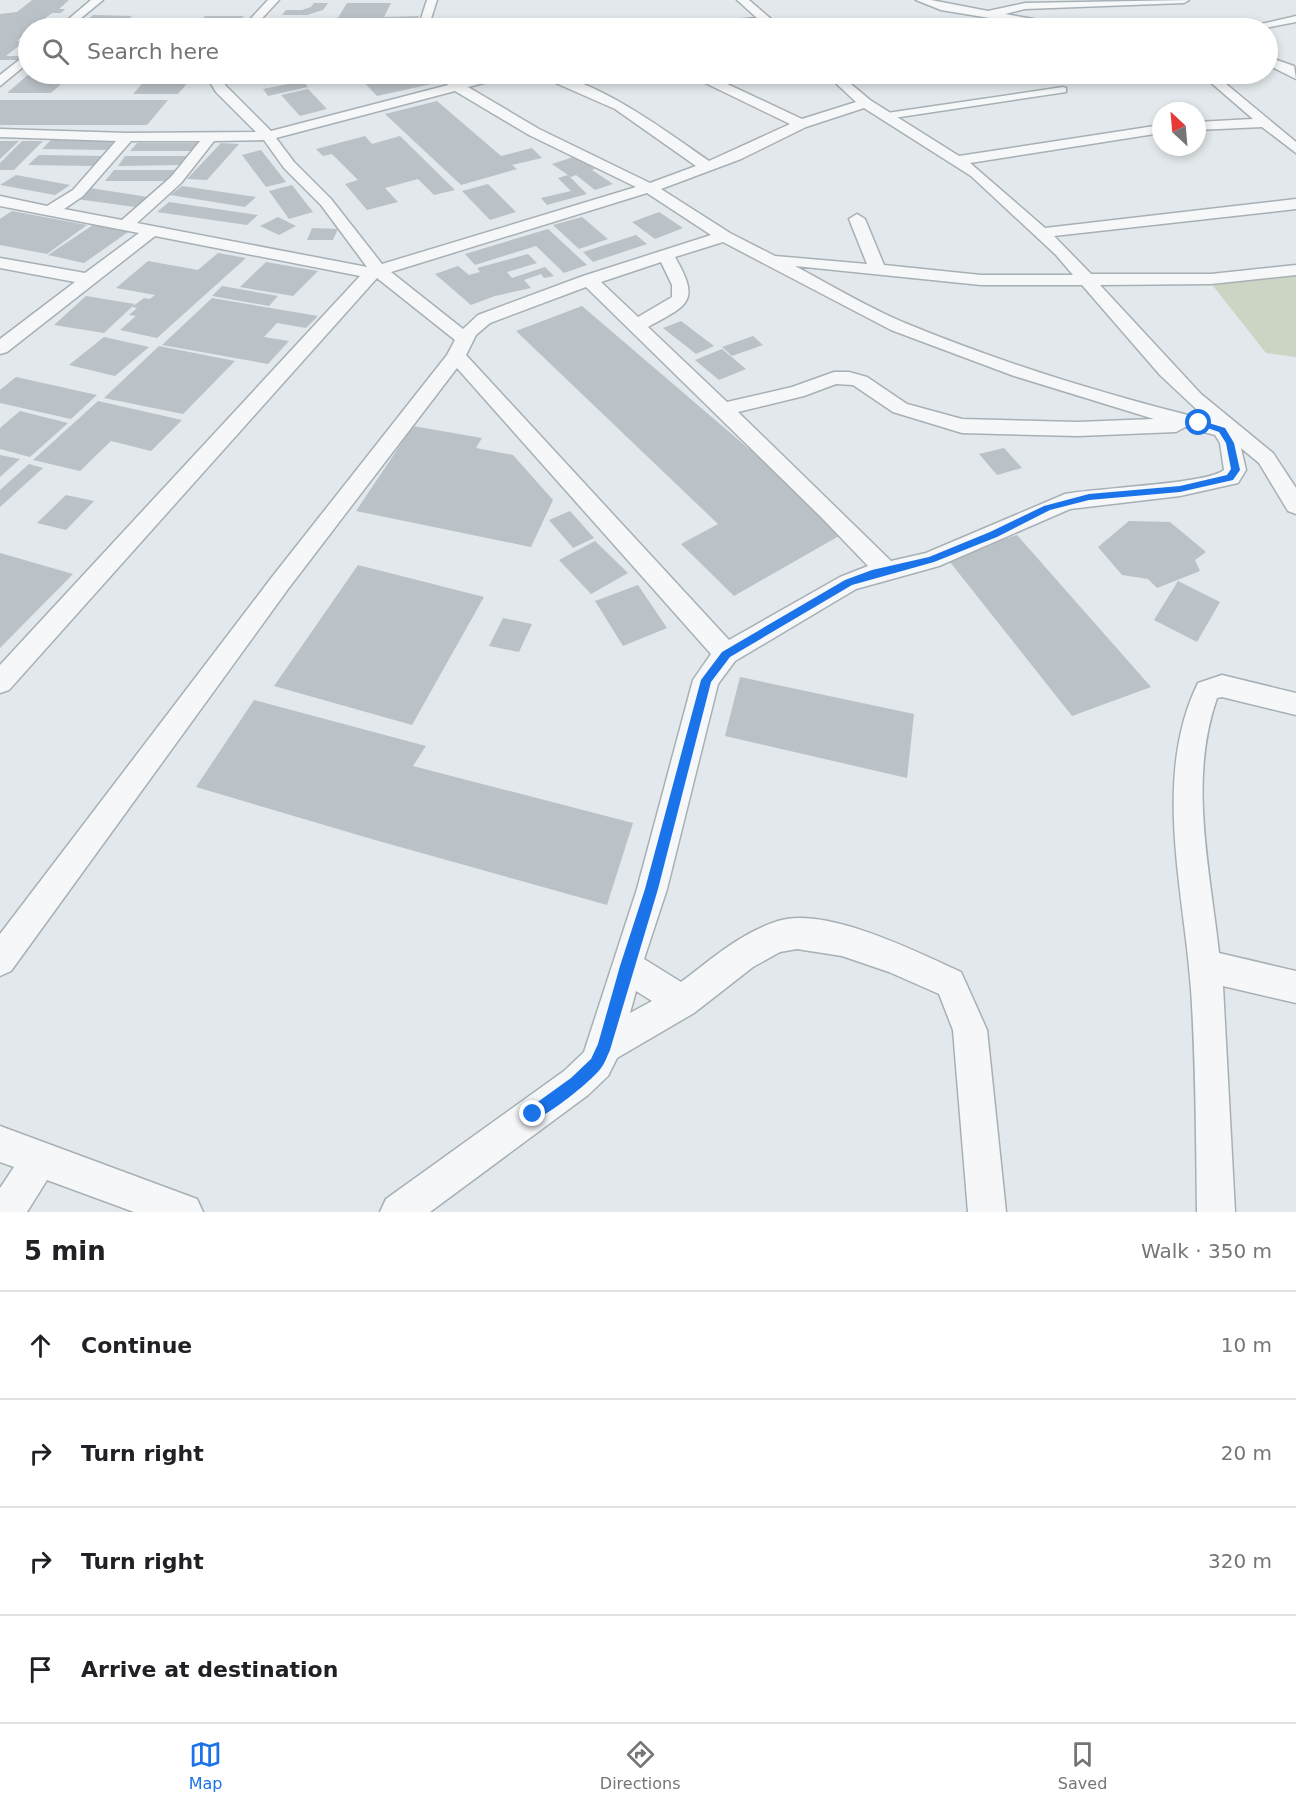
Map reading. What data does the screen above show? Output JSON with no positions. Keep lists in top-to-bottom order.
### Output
{
  "north": "top left",
  "page": {
    "search": "Search here",
    "heading": ["5 min", "Walk · 350 m"],
    "list": [
      ["Continue", "10 m"],
      ["Turn right", "20 m"],
      ["Turn right", "320 m"],
      "Arrive at destination"
    ],
    "nav": ["Map", "Directions", "Saved"]
  }
}
